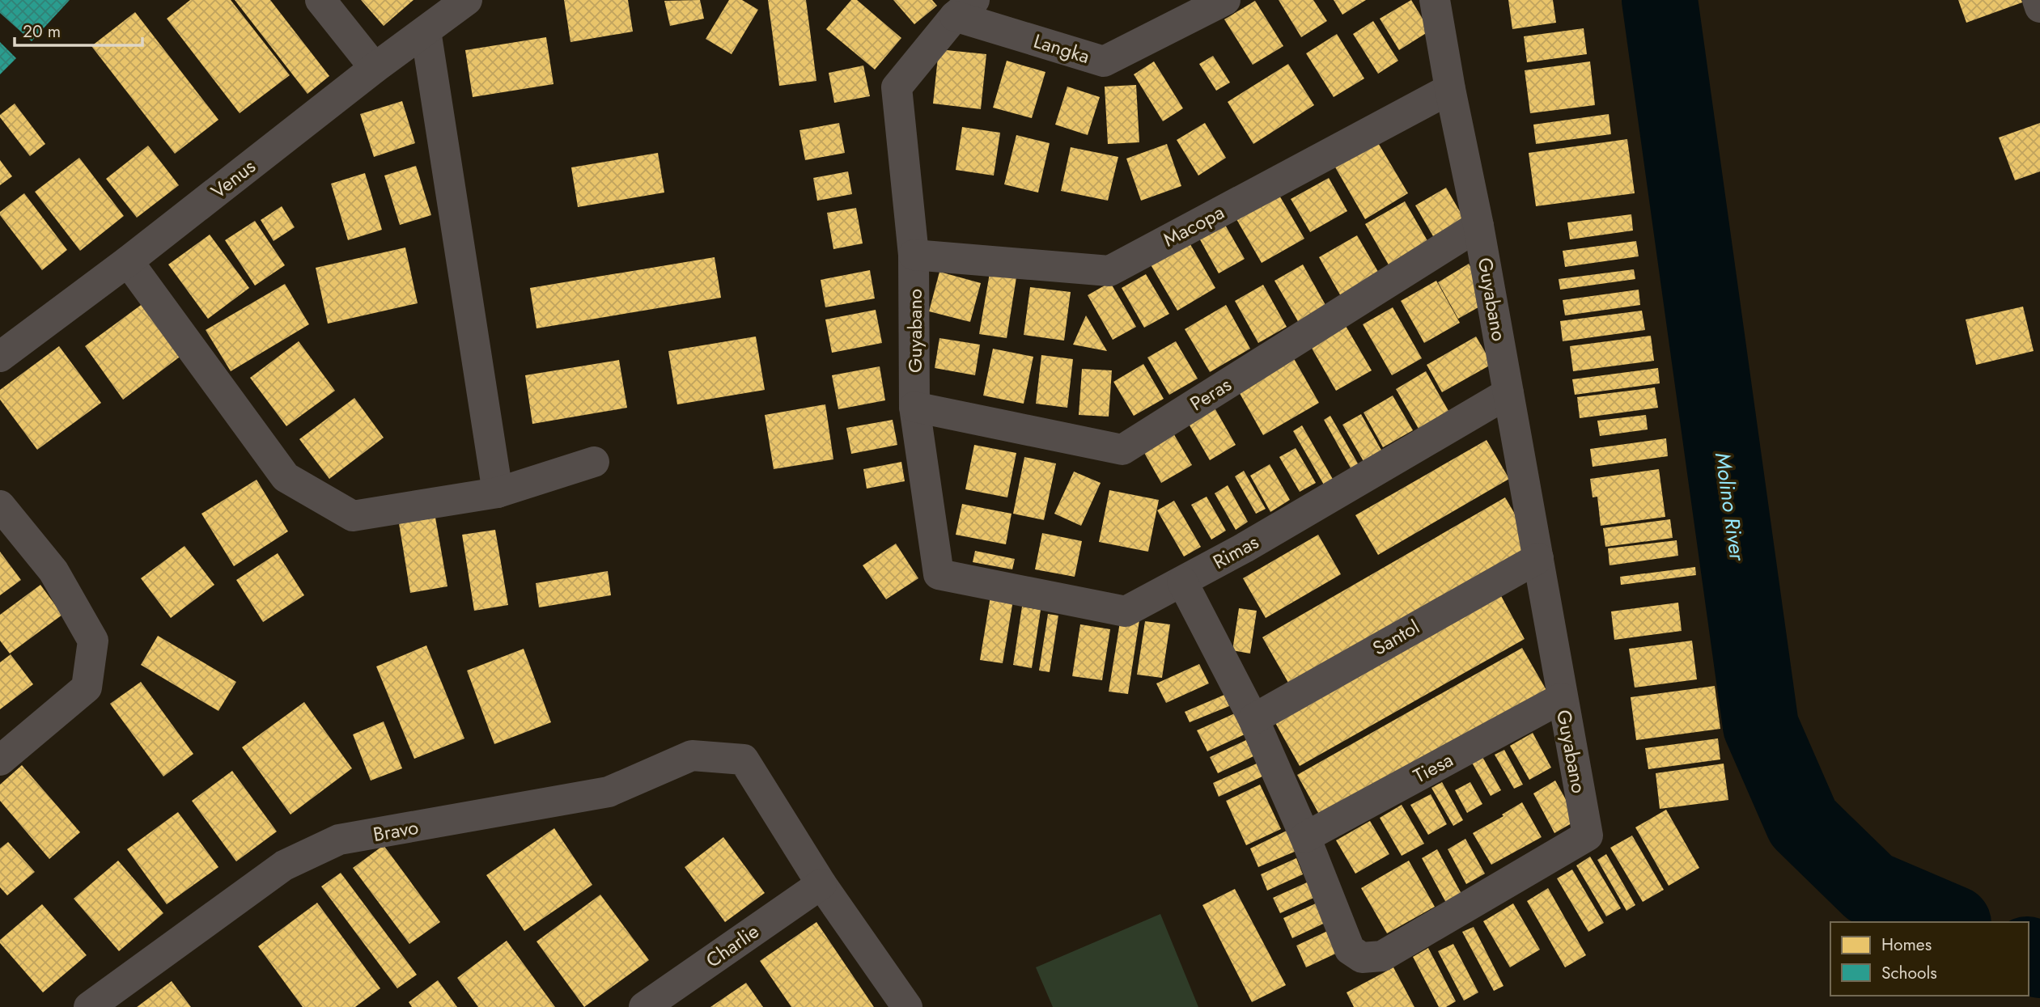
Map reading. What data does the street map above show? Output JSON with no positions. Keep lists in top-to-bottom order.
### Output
{
  "streets": {
    "street": [
      "Langka",
      "Venus",
      "Macopa",
      "Guyabano",
      "Peras",
      "Rimas",
      "Santol",
      "Tiesa",
      "Bravo",
      "Charlie"
    ]
  },
  "crossings": [
    ["Langka", "Guyabano"],
    ["Macopa", "Guyabano"],
    ["Guyabano", "Peras"],
    ["Guyabano", "Rimas"],
    ["Guyabano", "Santol"],
    ["Guyabano", "Tiesa"],
    ["Bravo", "Charlie"]
  ],
  "water": ["Molino River"],
  "legend": ["Homes", "Schools"],
  "scale_bar": "20 m"
}
